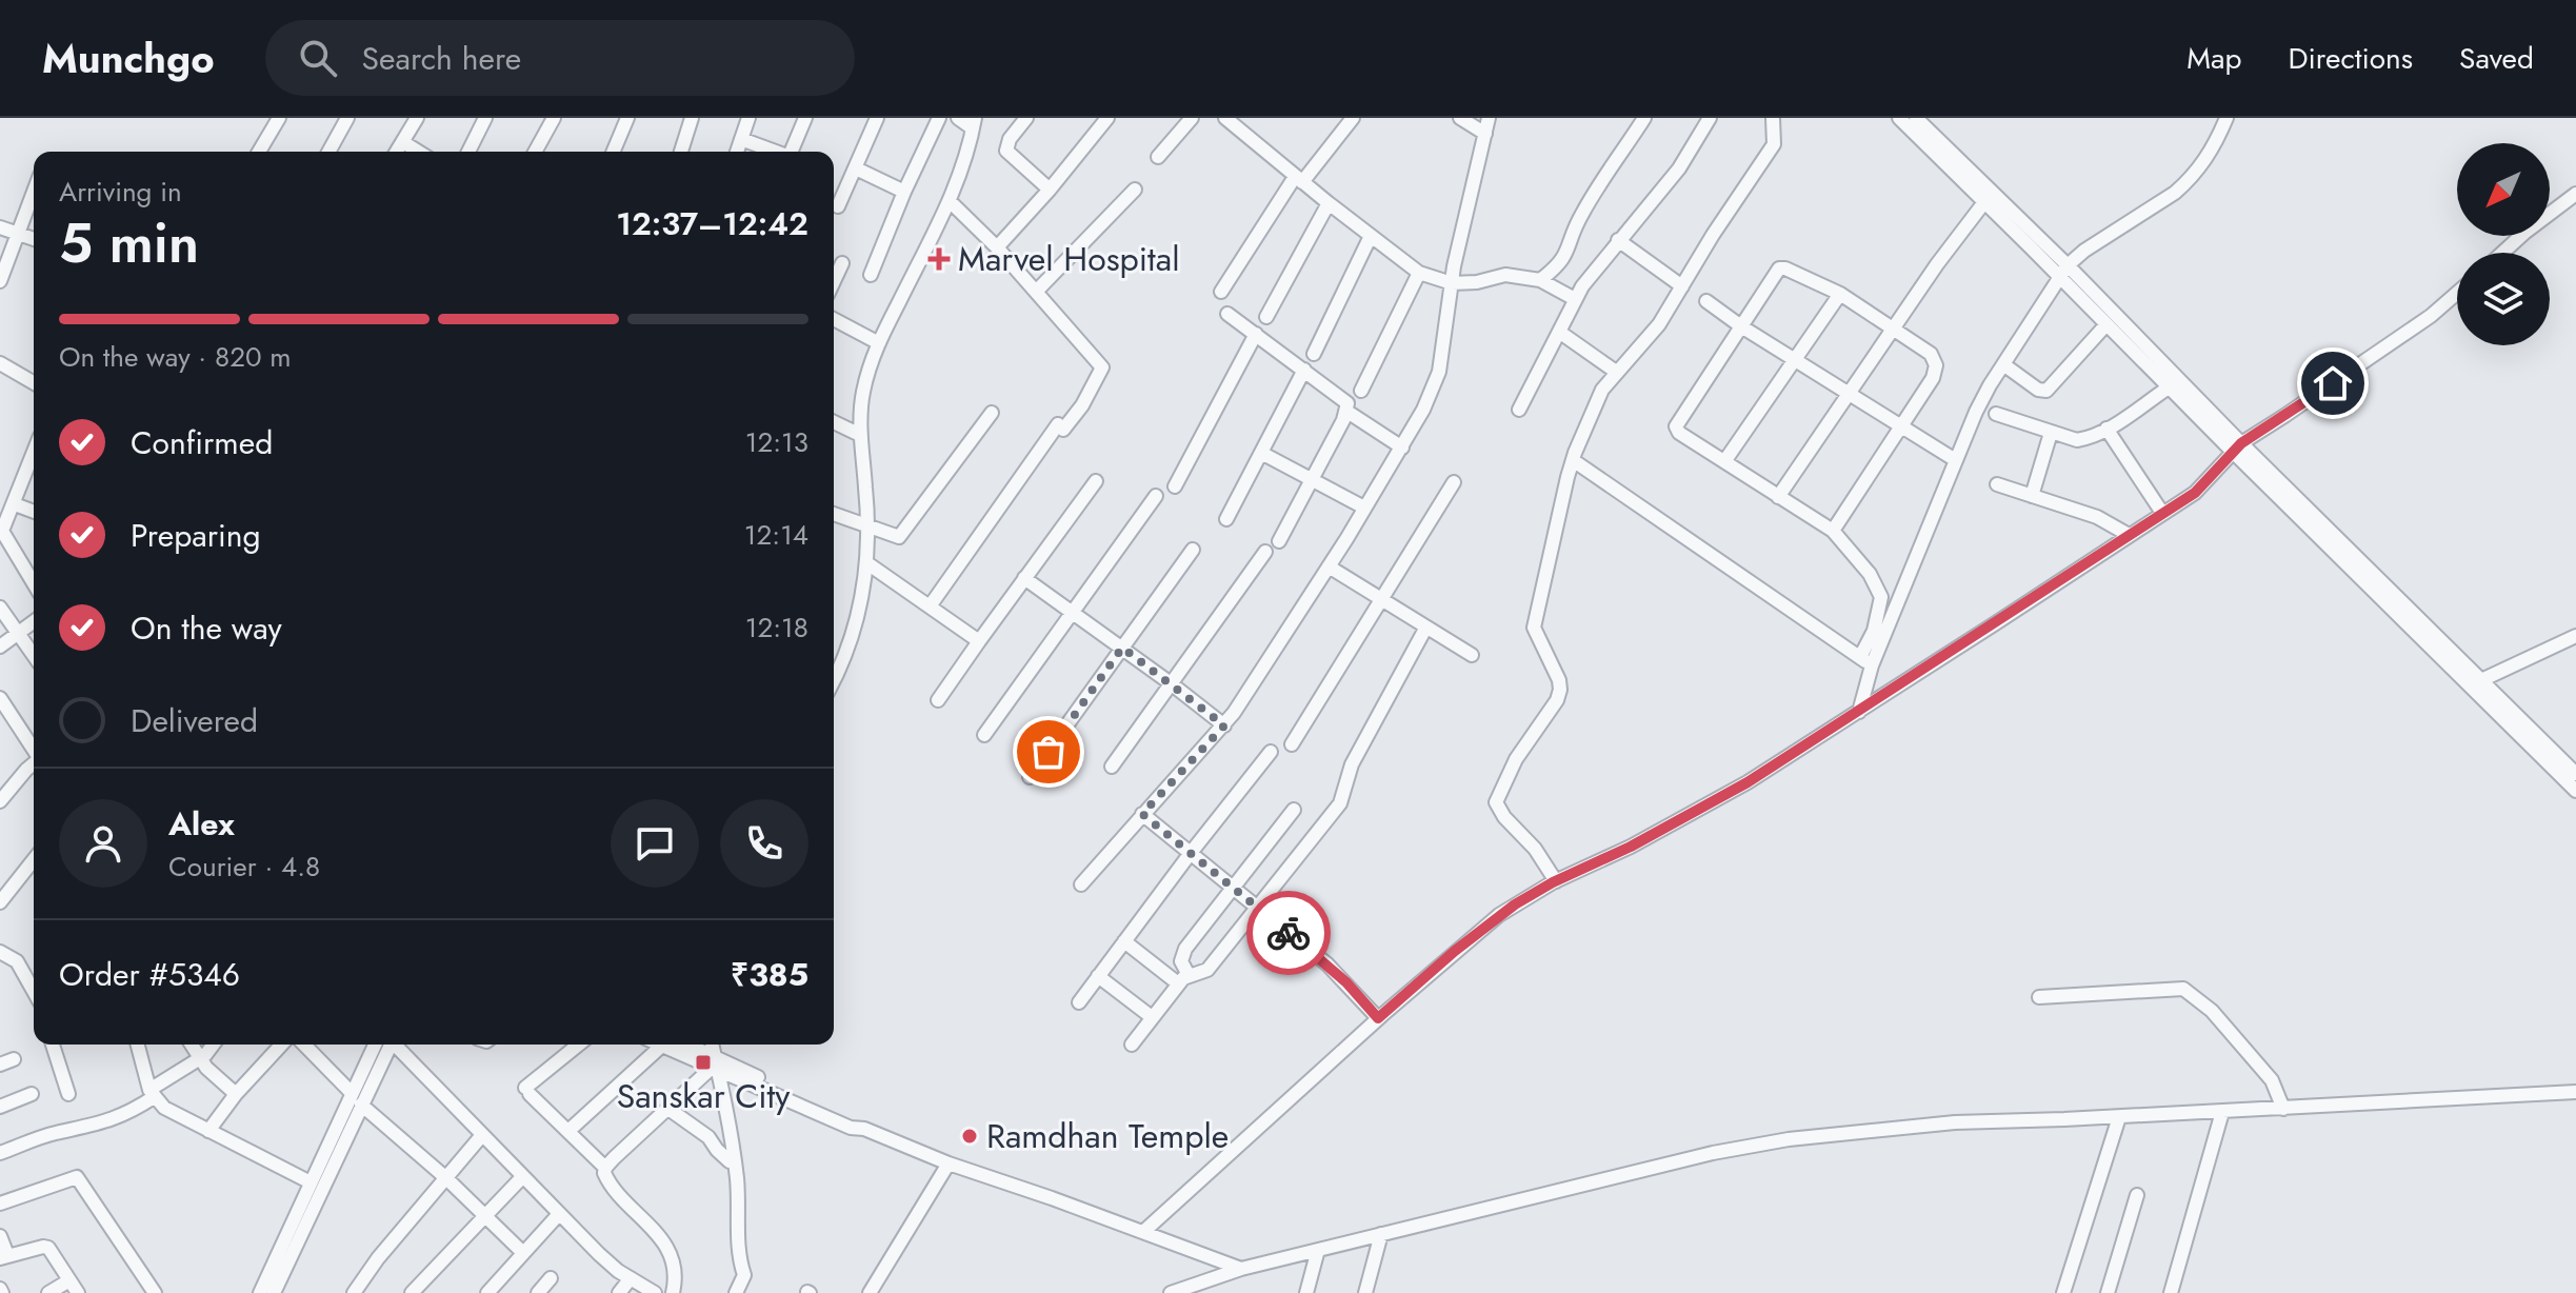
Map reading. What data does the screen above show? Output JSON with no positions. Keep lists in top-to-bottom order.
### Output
{
  "places": {
    "health": ["Marvel Hospital"],
    "transit": ["Sanskar City"],
    "other": ["Ramdhan Temple"]
  },
  "north": "bottom left",
  "page": {
    "header": "Munchgo",
    "search": "Search here",
    "nav": ["Map", "Directions", "Saved"],
    "heading": ["5 min", "Arriving in", "12:37–12:42"],
    "panel": [
      "Alex",
      "Courier · 4.8",
      "Order #5346",
      "₹385"
    ],
    "bar": "On the way · 820 m",
    "list": [
      ["Confirmed", "12:13"],
      ["Preparing", "12:14"],
      ["On the way", "12:18"],
      "Delivered"
    ]
  }
}
